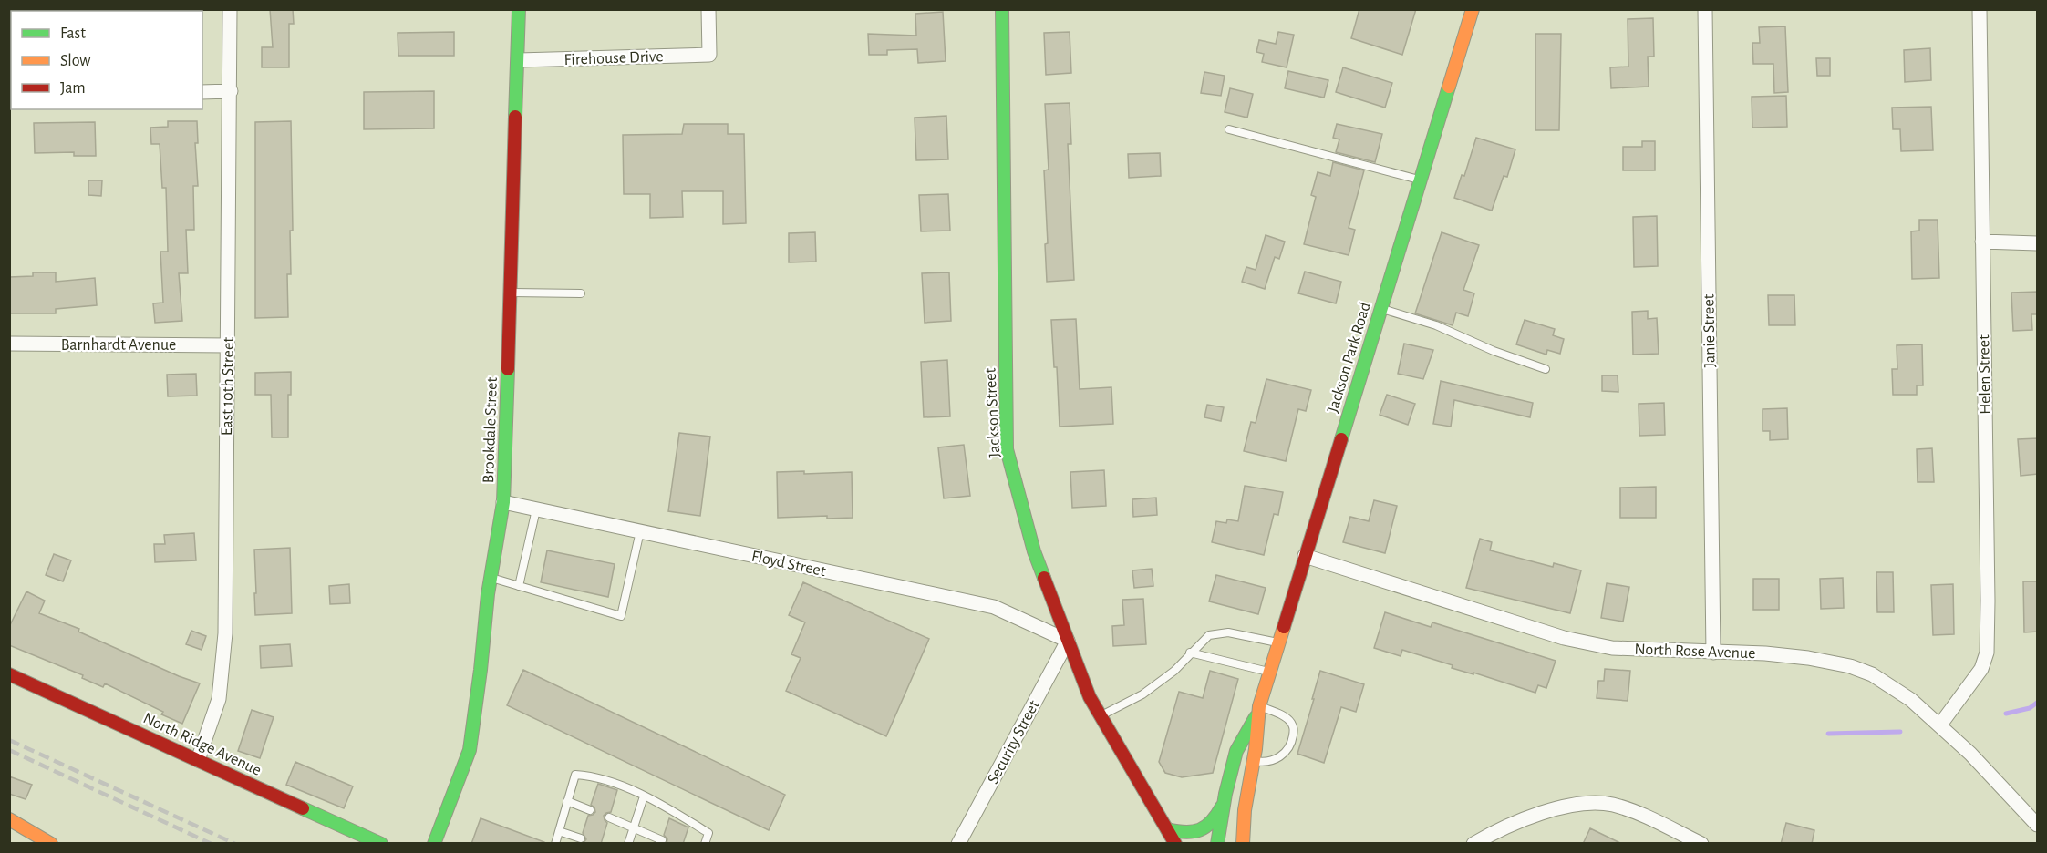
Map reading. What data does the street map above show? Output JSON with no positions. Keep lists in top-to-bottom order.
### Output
{
  "streets": {
    "street": [
      "Firehouse Drive",
      "Janie Street",
      "Barnhardt Avenue",
      "Jackson Park Road",
      "Helen Street",
      "East 10th Street",
      "Jackson Street",
      "Brookdale Street",
      "Floyd Street",
      "North Rose Avenue",
      "Security Street",
      "North Ridge Avenue"
    ]
  },
  "crossings": [
    ["Firehouse Drive", "Brookdale Street"],
    ["Janie Street", "North Rose Avenue"],
    ["Barnhardt Avenue", "East 10th Street"],
    ["Jackson Park Road", "North Rose Avenue"],
    ["Helen Street", "North Rose Avenue"],
    ["East 10th Street", "North Ridge Avenue"],
    ["Jackson Street", "Floyd Street"],
    ["Jackson Street", "Security Street"],
    ["Brookdale Street", "Floyd Street"],
    ["Floyd Street", "Security Street"]
  ],
  "legend": ["Fast", "Slow", "Jam"]
}
